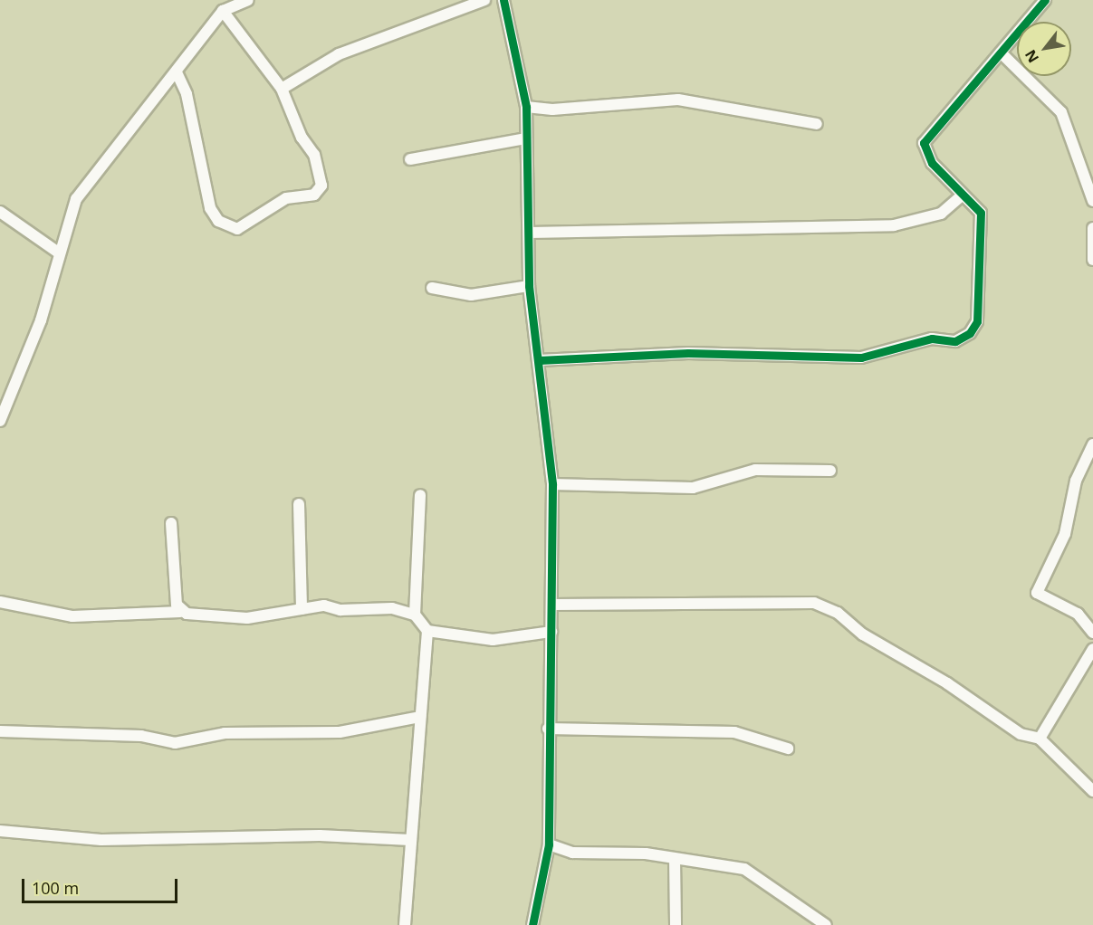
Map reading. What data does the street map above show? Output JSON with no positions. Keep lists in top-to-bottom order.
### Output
{
  "scale_bar": "100 m",
  "north": "bottom left"
}
